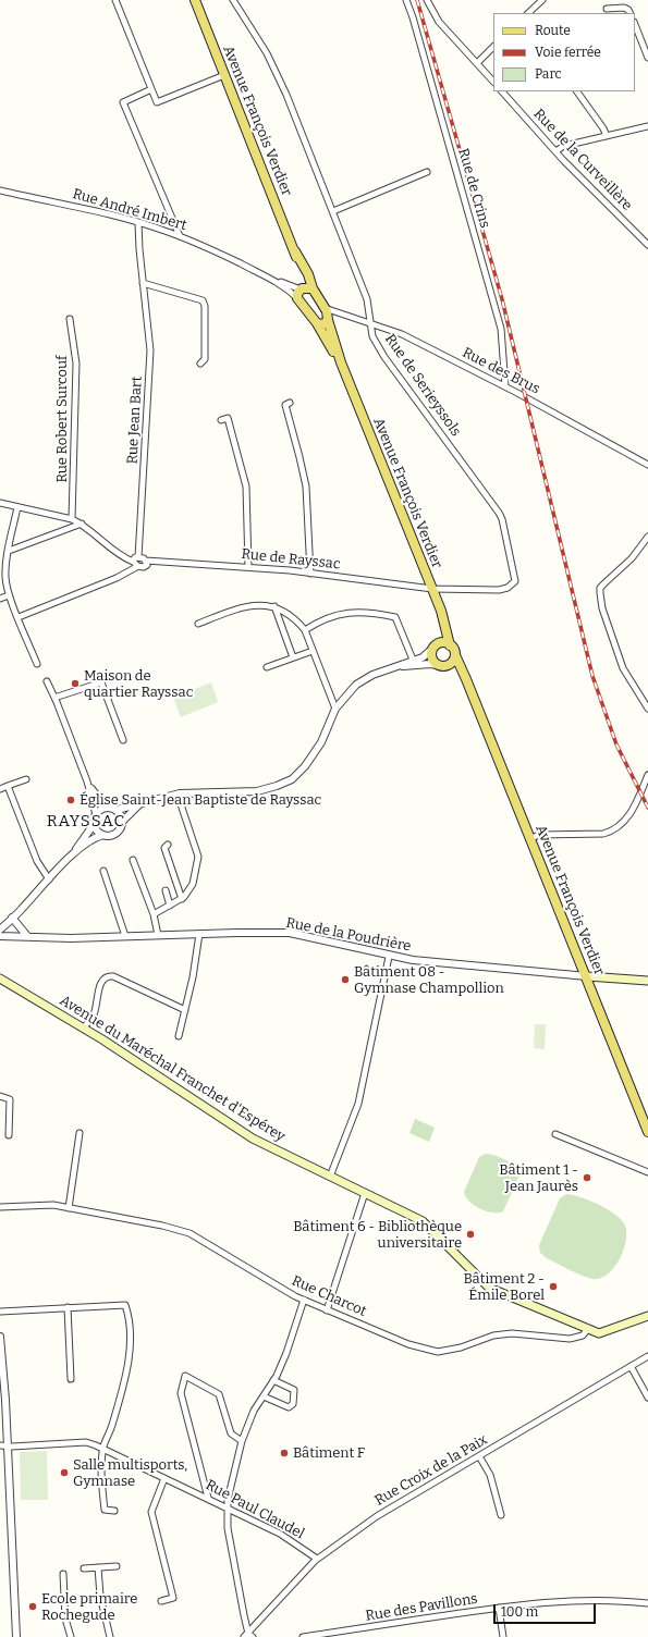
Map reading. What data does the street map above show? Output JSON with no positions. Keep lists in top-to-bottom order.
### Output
{
  "streets": {
    "main road": ["Avenue François Verdier", "Avenue du Maréchal Franchet d'Espérey"],
    "street": [
      "Rue de la Curveillère",
      "Rue de Crins",
      "Rue André Imbert",
      "Rue des Brus",
      "Rue de Serieyssols",
      "Rue Robert Surcouf",
      "Rue Jean Bart",
      "Rue de Rayssac",
      "Rue de la Poudrière",
      "Rue Charcot",
      "Rue Croix de la Paix",
      "Rue Paul Claudel",
      "Rue des Pavillons"
    ]
  },
  "crossings": [
    ["Avenue François Verdier", "Rue André Imbert"],
    ["Avenue François Verdier", "Rue des Brus"],
    ["Avenue François Verdier", "Rue de Serieyssols"],
    ["Avenue François Verdier", "Rue de Rayssac"],
    ["Avenue François Verdier", "Rue de la Poudrière"],
    ["Rue de Crins", "Rue des Brus"],
    ["Rue André Imbert", "Rue Jean Bart"],
    ["Rue des Brus", "Rue de Serieyssols"],
    ["Rue de Serieyssols", "Rue de Rayssac"],
    ["Rue Jean Bart", "Rue de Rayssac"],
    ["Avenue du Maréchal Franchet d'Espérey", "Rue Charcot"],
    ["Rue Croix de la Paix", "Rue Paul Claudel"]
  ],
  "districts": ["RAYSSAC"],
  "places": [
    "Maison de quartier Rayssac",
    "Église Saint-Jean Baptiste de Rayssac",
    "Bâtiment 08 - Gymnase Champollion",
    "Bâtiment 1 - Jean Jaurès",
    "Bâtiment 6 - Bibliothèque universitaire",
    "Bâtiment 2 - Émile Borel",
    "Bâtiment F",
    "Salle multisports, Gymnase",
    "Ecole primaire Rochegude"
  ],
  "legend": ["Route", "Voie ferrée", "Parc"],
  "scale_bar": "100 m"
}
